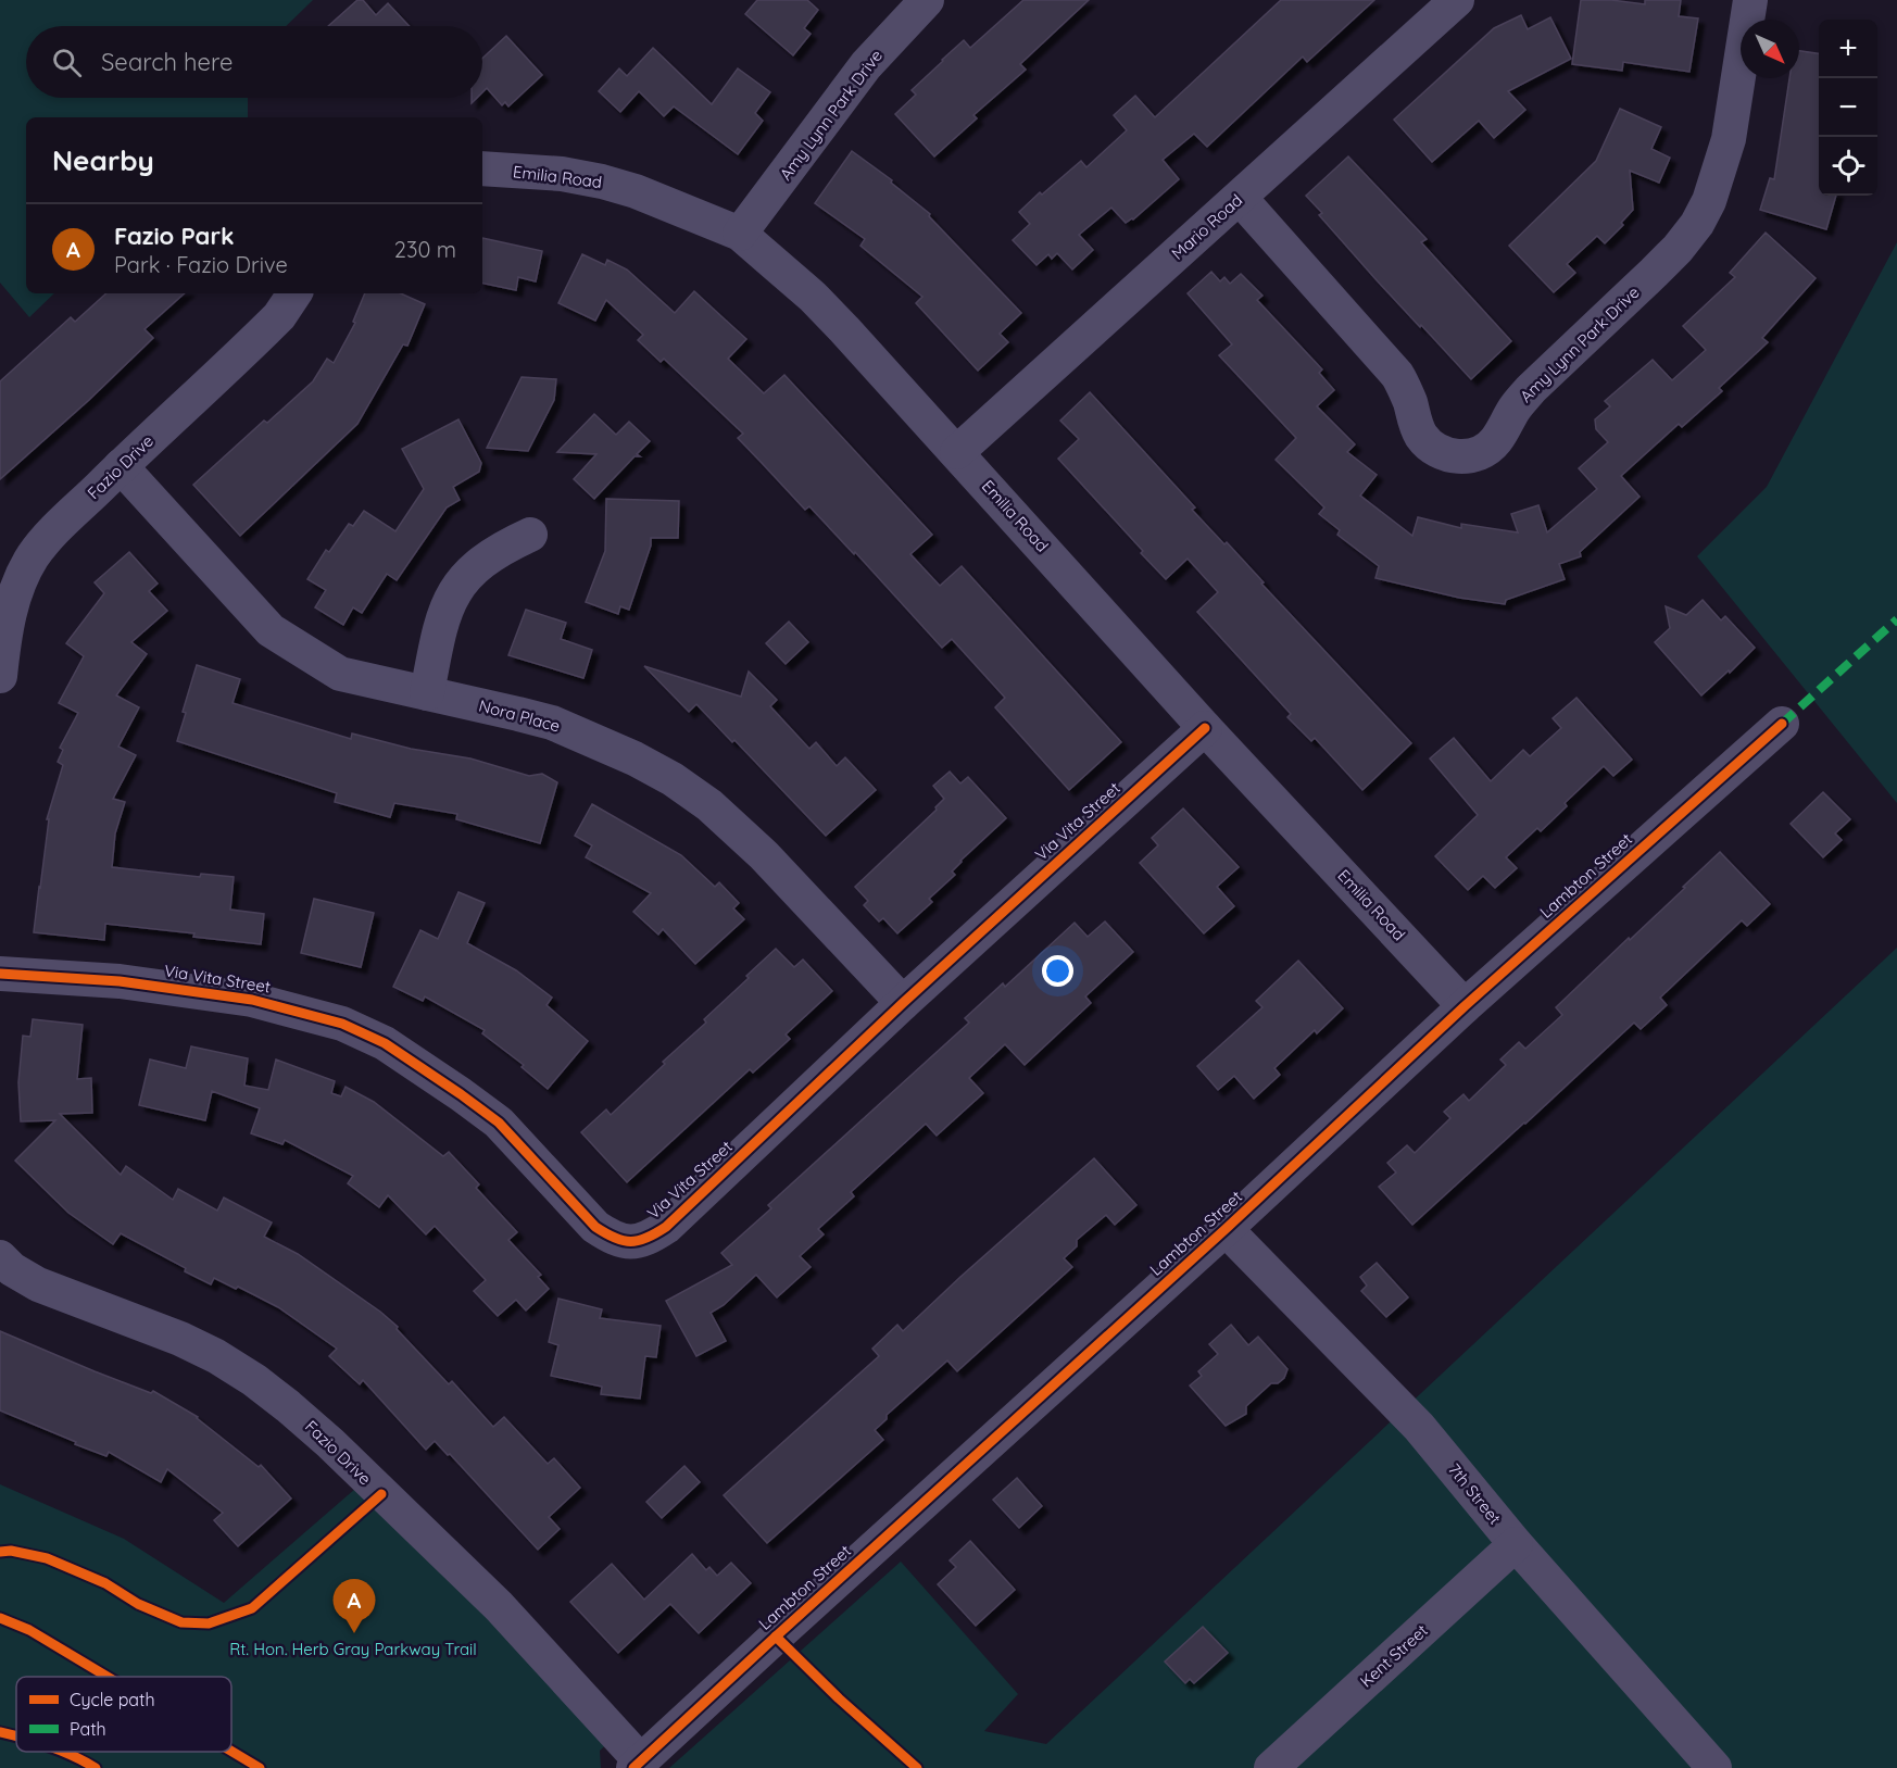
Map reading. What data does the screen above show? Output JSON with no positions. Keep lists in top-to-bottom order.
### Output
{
  "streets": {
    "street": [
      "Amy Lynn Park Drive",
      "Emilia Road",
      "Mario Road",
      "Fazio Drive",
      "Nora Place",
      "Via Vita Street",
      "Lambton Street",
      "7th Street",
      "Kent Street"
    ]
  },
  "crossings": [
    ["Amy Lynn Park Drive", "Emilia Road"],
    ["Amy Lynn Park Drive", "Mario Road"],
    ["Emilia Road", "Mario Road"],
    ["Emilia Road", "Via Vita Street"],
    ["Emilia Road", "Lambton Street"],
    ["Fazio Drive", "Nora Place"],
    ["Fazio Drive", "Lambton Street"],
    ["Nora Place", "Via Vita Street"],
    ["Lambton Street", "7th Street"],
    ["7th Street", "Kent Street"]
  ],
  "parks": ["Rt. Hon. Herb Gray Parkway Trail"],
  "legend": ["Cycle path", "Path"],
  "north": "bottom right",
  "page": {
    "map_buttons": ["+", "−"],
    "search": "Search here",
    "heading": "Nearby",
    "list": [
      {
        "mark": "A",
        "name": "Fazio Park",
        "note": "Park · Fazio Drive",
        "value": "230 m"
      }
    ],
    "pins": "A"
  }
}
